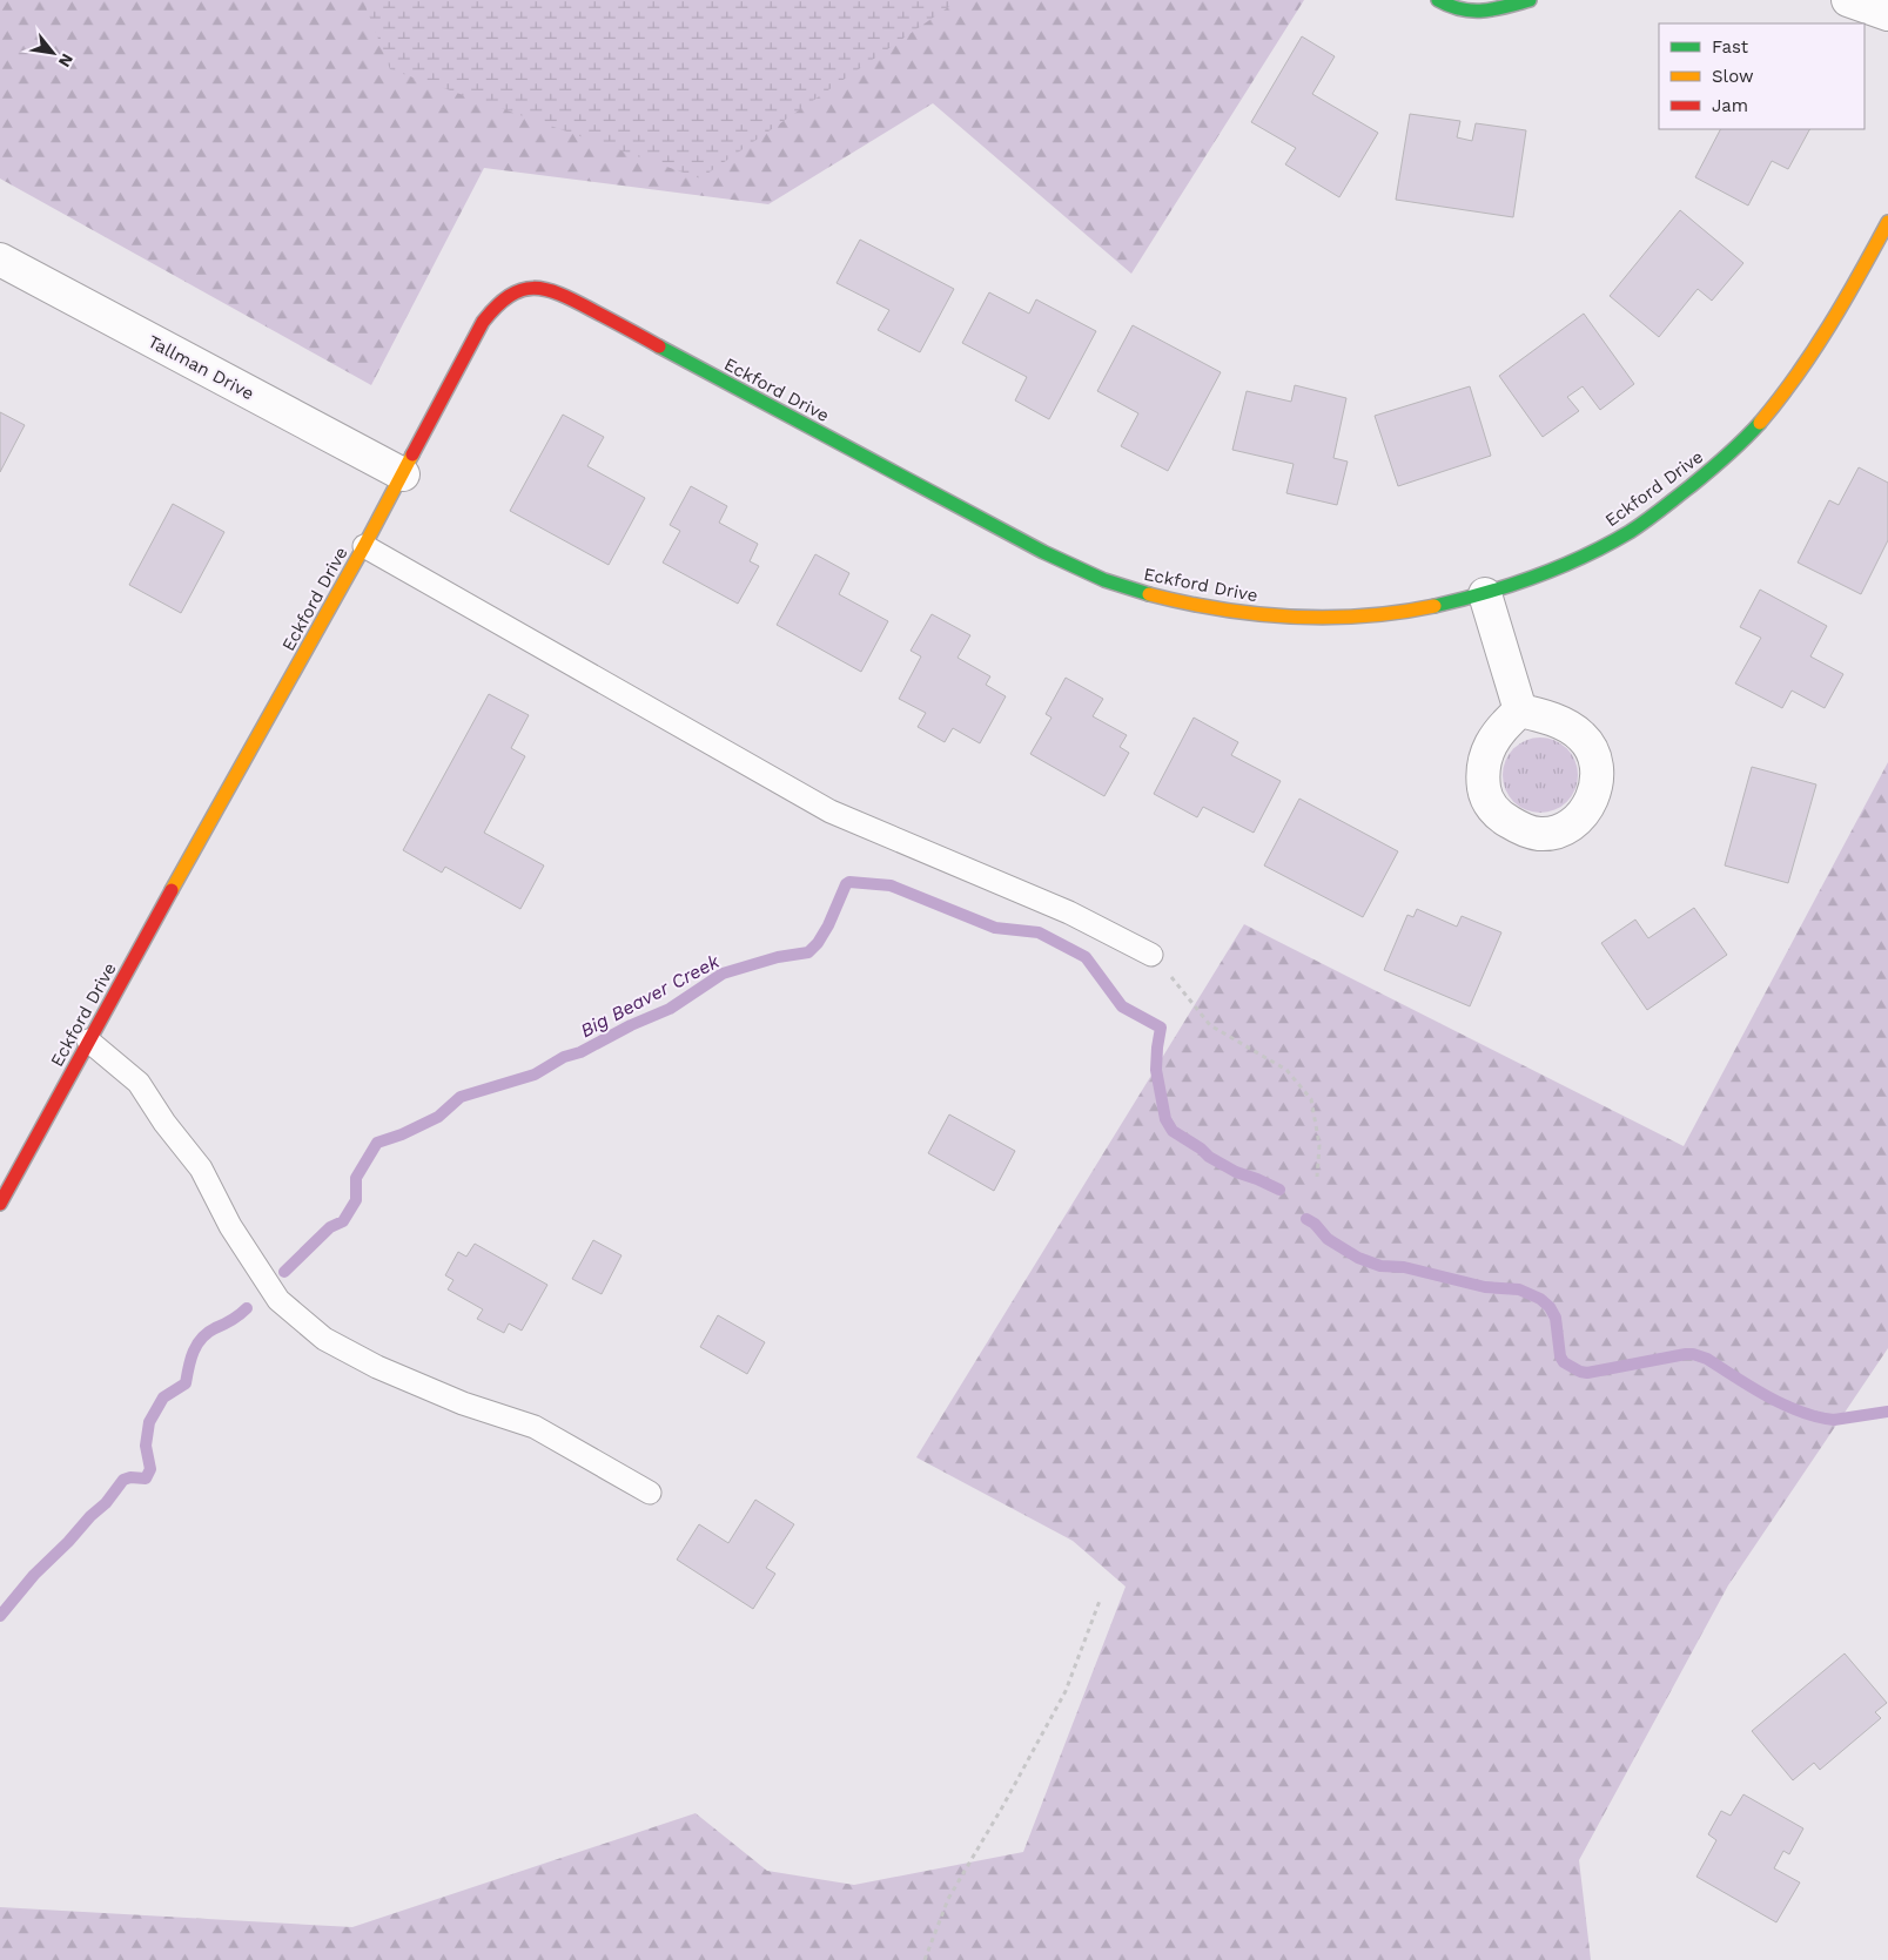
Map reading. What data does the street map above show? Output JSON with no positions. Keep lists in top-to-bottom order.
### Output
{
  "streets": {
    "street": ["Tallman Drive", "Eckford Drive"]
  },
  "crossings": [
    ["Tallman Drive", "Eckford Drive"]
  ],
  "water": ["Big Beaver Creek"],
  "legend": ["Fast", "Slow", "Jam"],
  "north": "bottom right"
}
